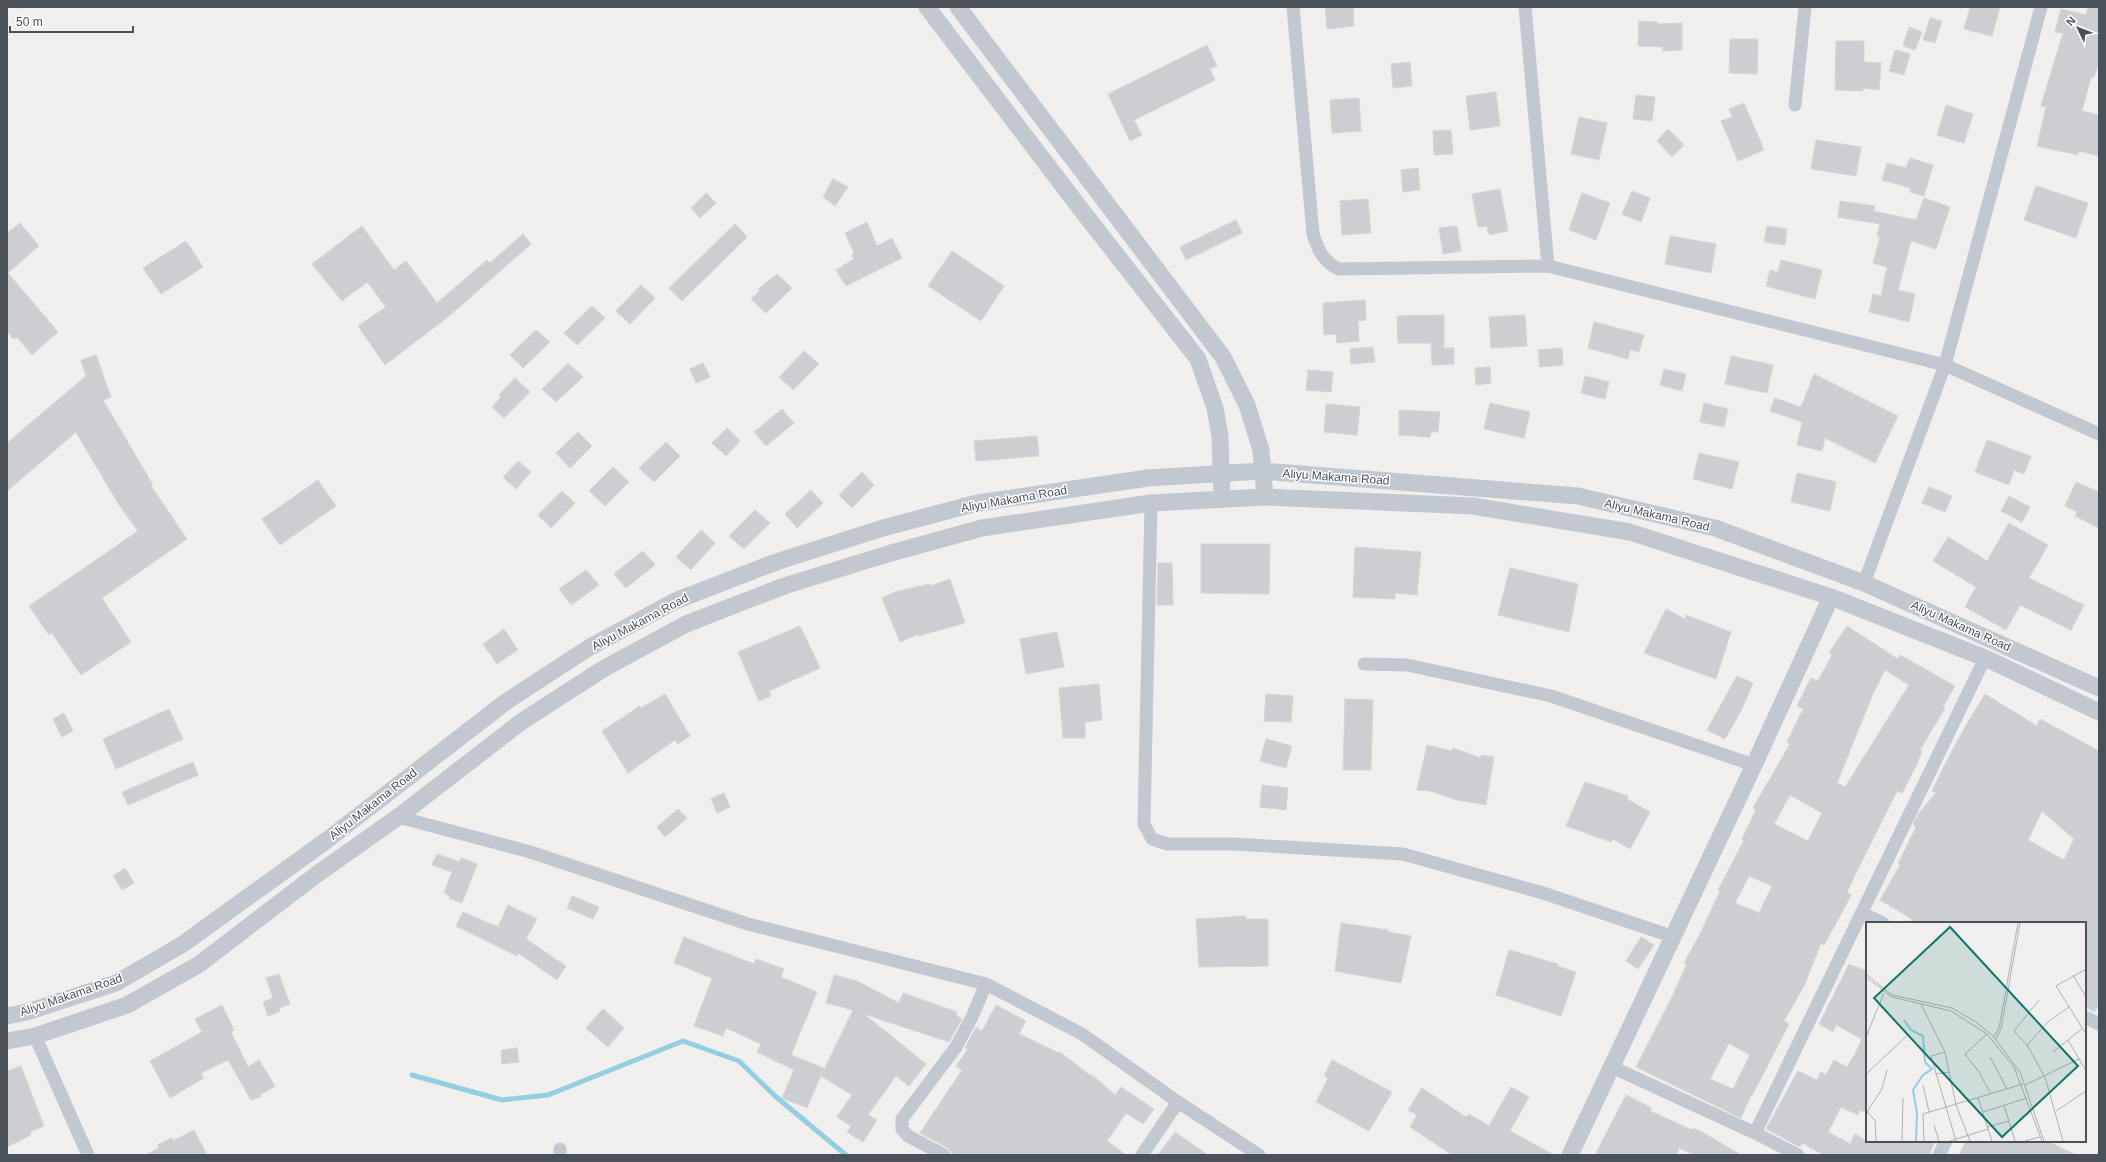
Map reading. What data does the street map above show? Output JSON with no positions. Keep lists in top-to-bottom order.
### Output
{
  "streets": {
    "street": ["Aliyu Makama Road"]
  },
  "scale_bar": "50 m",
  "north": "top left"
}
